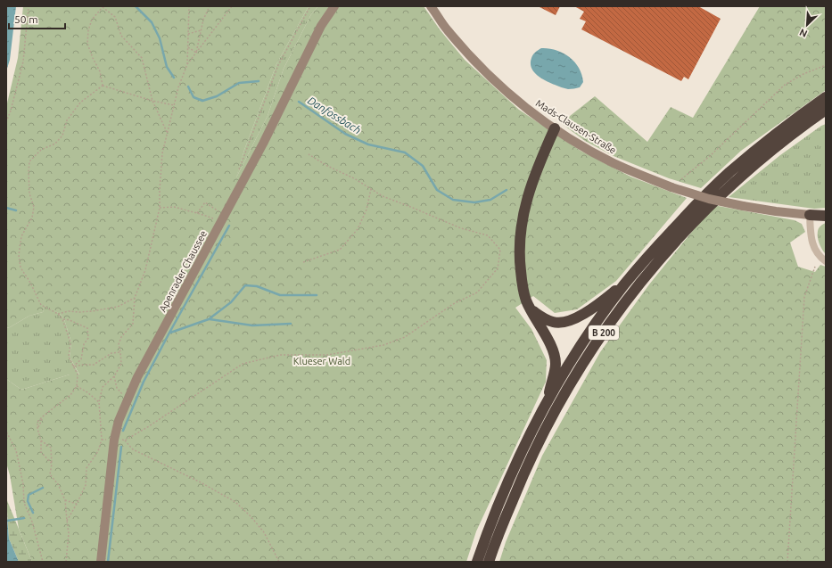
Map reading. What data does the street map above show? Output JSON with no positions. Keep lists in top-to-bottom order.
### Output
{
  "streets": {
    "highway": ["B 200"],
    "street": ["Mads-Clausen-Straße", "Apenrader Chaussee"]
  },
  "water": ["Danfossbach"],
  "parks": ["Klueser Wald"],
  "scale_bar": "50 m",
  "north": "bottom left"
}
